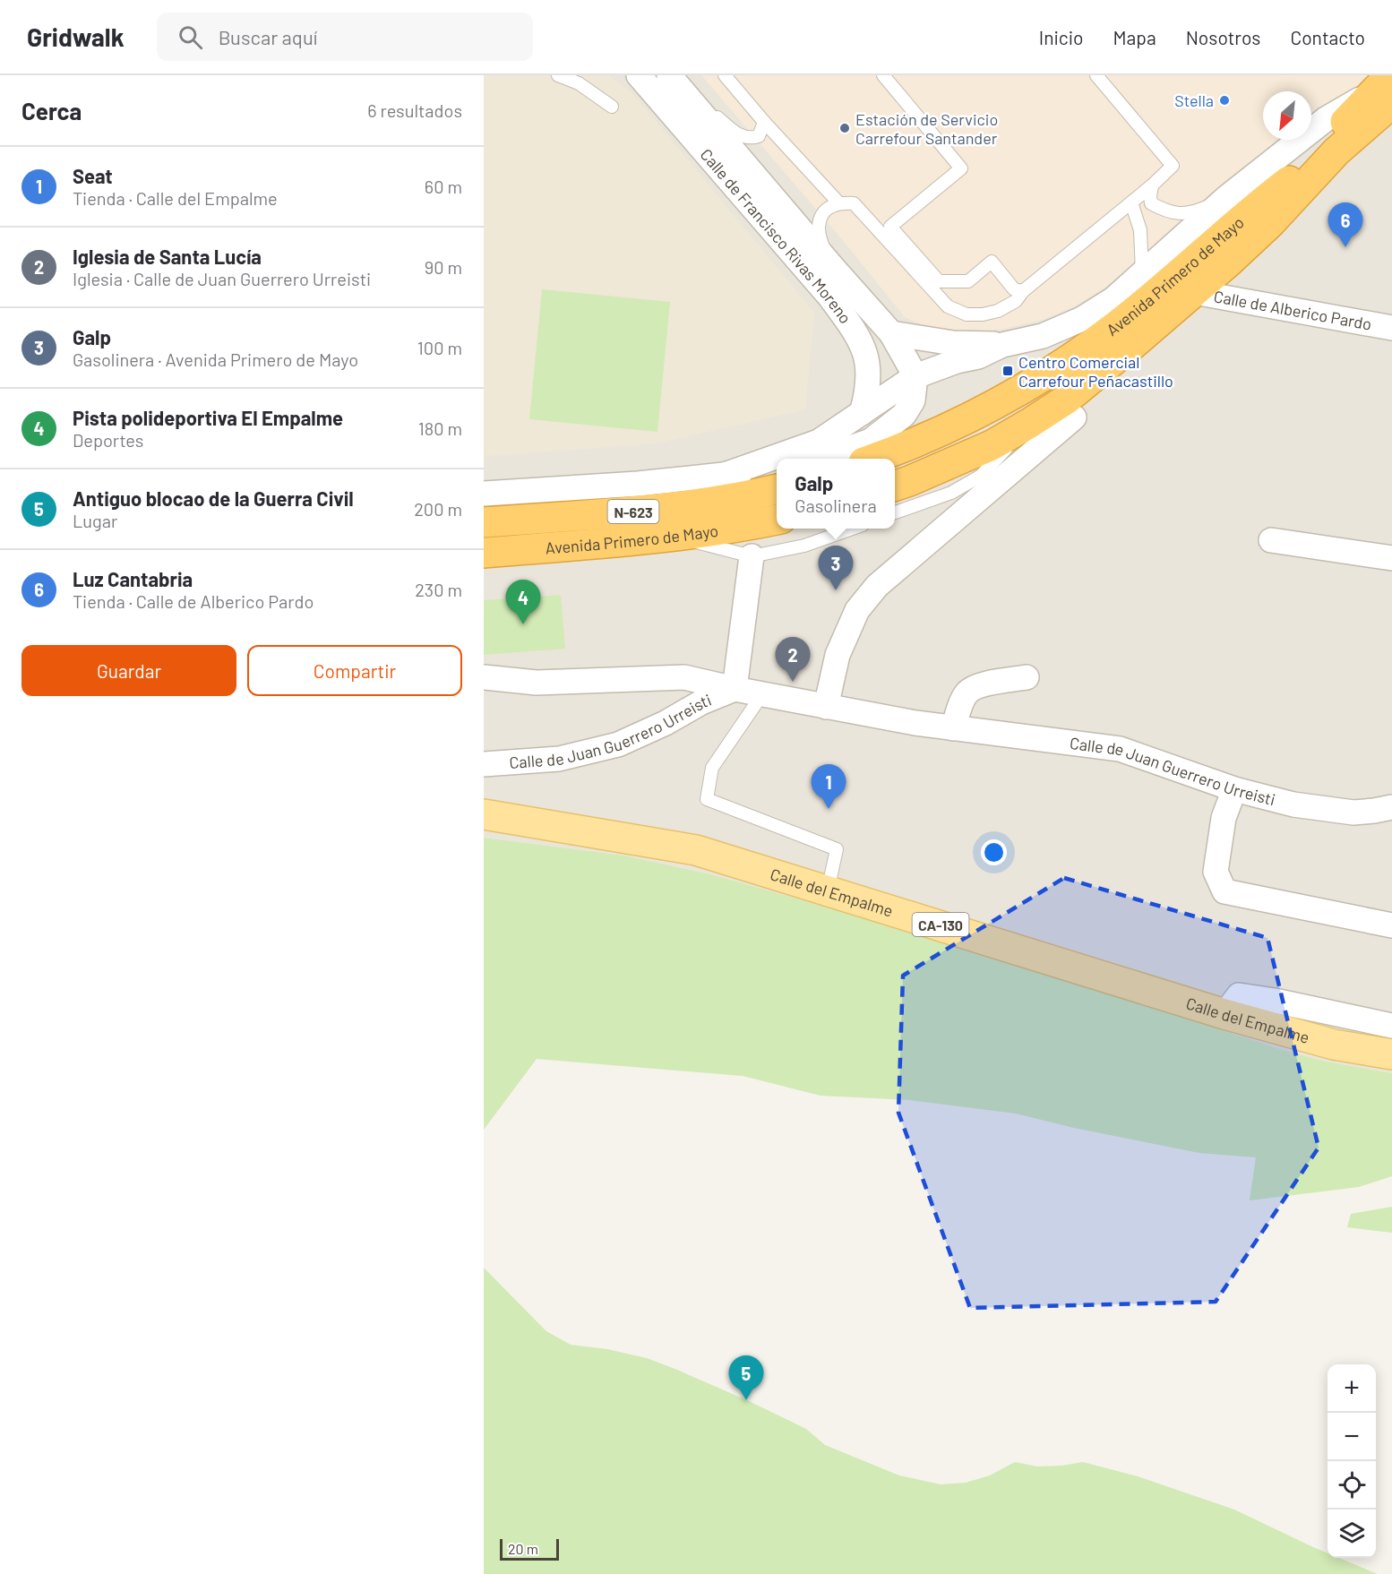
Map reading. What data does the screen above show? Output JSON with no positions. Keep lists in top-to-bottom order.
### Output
{
  "streets": {
    "highway": ["Avenida Primero de Mayo", "N-623"],
    "main road": ["Calle del Empalme", "CA-130"],
    "street": ["Calle de Francisco Rivas Moreno", "Calle de Alberico Pardo", "Calle de Juan Guerrero Urreisti"]
  },
  "crossings": [
    ["Calle de Francisco Rivas Moreno", "Avenida Primero de Mayo"],
    ["Avenida Primero de Mayo", "Calle de Alberico Pardo"]
  ],
  "places": {
    "other": ["Stella", "Estación de Servicio Carrefour Santander"],
    "transit": ["Centro Comercial Carrefour Peñacastillo"]
  },
  "scale_bar": "20 m",
  "north": "bottom left",
  "page": {
    "header": "Gridwalk",
    "search": "Buscar aquí",
    "nav": [
      "Inicio",
      "Mapa",
      "Nosotros",
      "Contacto"
    ],
    "heading": ["Cerca", "6 resultados"],
    "list": [
      {
        "mark": "1",
        "name": "Seat",
        "note": "Tienda · Calle del Empalme",
        "value": "60 m"
      },
      {
        "mark": "2",
        "name": "Iglesia de Santa Lucía",
        "note": "Iglesia · Calle de Juan Guerrero Urreisti",
        "value": "90 m"
      },
      {
        "mark": "3",
        "name": "Galp",
        "note": "Gasolinera · Avenida Primero de Mayo",
        "value": "100 m"
      },
      {
        "mark": "4",
        "name": "Pista polideportiva El Empalme",
        "note": "Deportes",
        "value": "180 m"
      },
      {
        "mark": "5",
        "name": "Antiguo blocao de la Guerra Civil",
        "note": "Lugar",
        "value": "200 m"
      },
      {
        "mark": "6",
        "name": "Luz Cantabria",
        "note": "Tienda · Calle de Alberico Pardo",
        "value": "230 m"
      }
    ],
    "pins": [
      "6",
      "3",
      "4",
      "2",
      "1",
      "5"
    ],
    "popup": ["Galp", "Gasolinera"],
    "buttons": ["Guardar", "Compartir"],
    "map_buttons": ["+", "−"],
    "scale": "20 m"
  }
}
